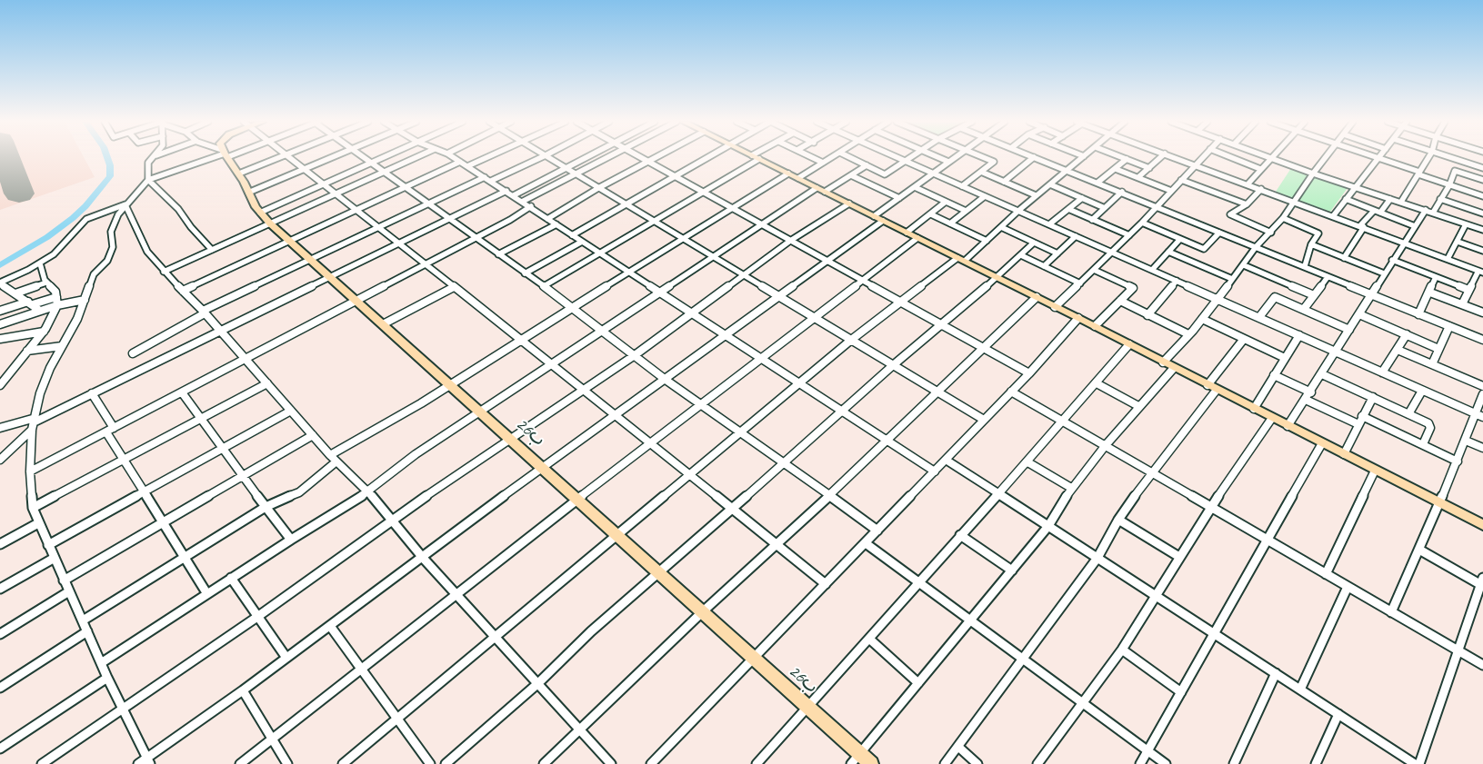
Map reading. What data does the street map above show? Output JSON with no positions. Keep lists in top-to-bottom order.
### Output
{
  "streets": {
    "highway": ["26ب"]
  }
}
